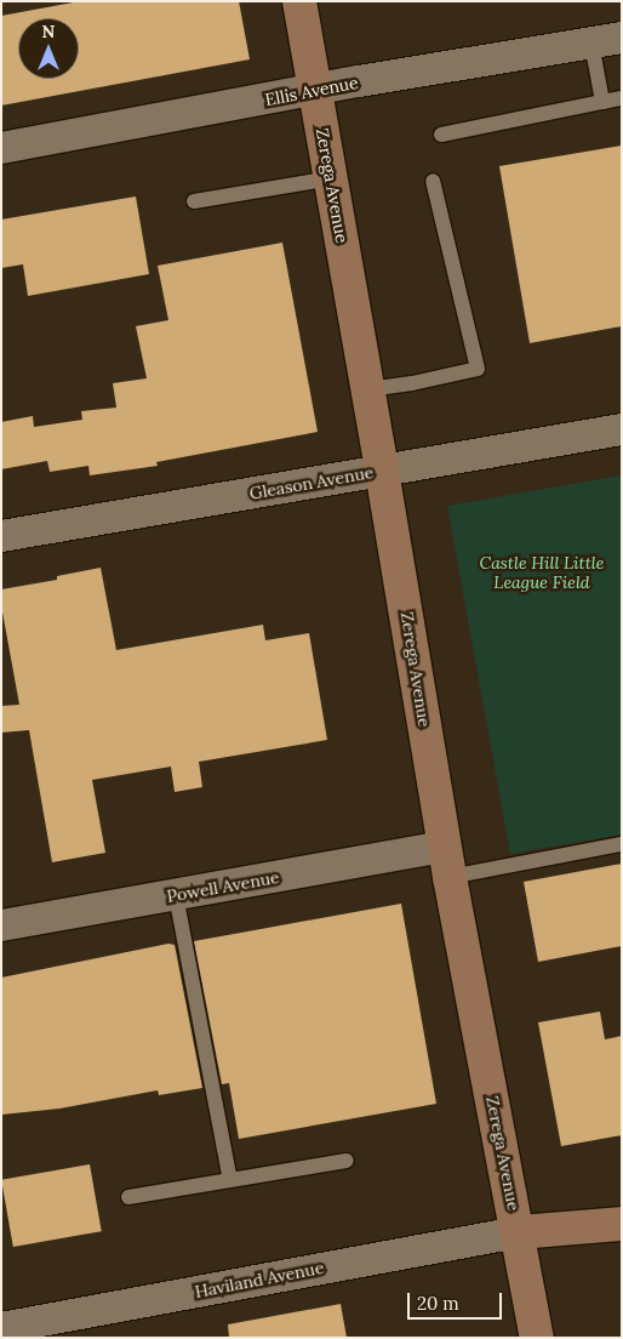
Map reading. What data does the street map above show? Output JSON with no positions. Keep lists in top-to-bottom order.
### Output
{
  "streets": {
    "main road": ["Zerega Avenue"],
    "street": [
      "Ellis Avenue",
      "Gleason Avenue",
      "Powell Avenue",
      "Haviland Avenue"
    ]
  },
  "crossings": [
    ["Ellis Avenue", "Zerega Avenue"],
    ["Zerega Avenue", "Gleason Avenue"],
    ["Zerega Avenue", "Powell Avenue"],
    ["Zerega Avenue", "Haviland Avenue"]
  ],
  "parks": ["Castle Hill Little League Field"],
  "scale_bar": "20 m",
  "north": "top"
}
